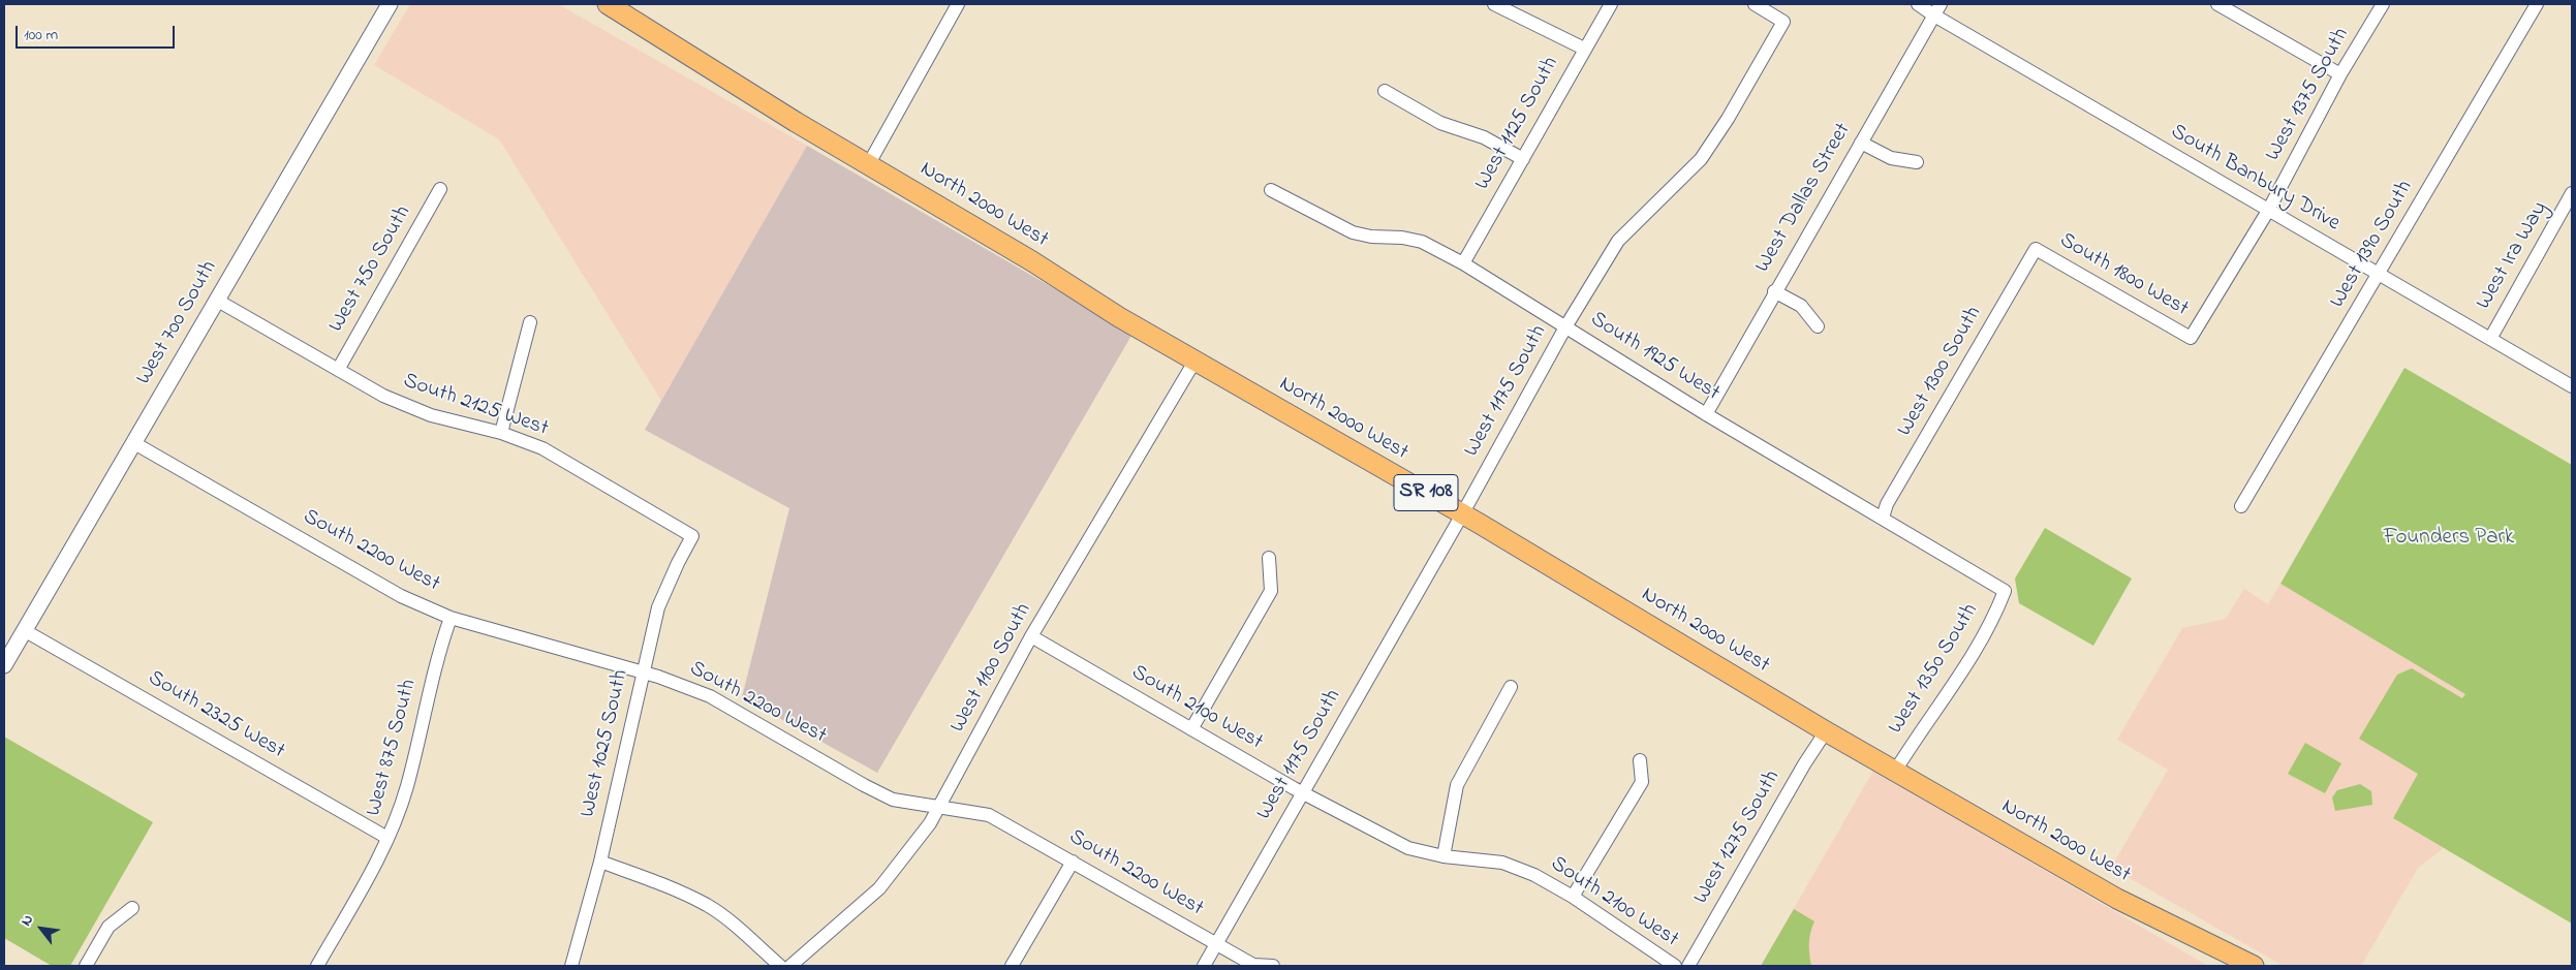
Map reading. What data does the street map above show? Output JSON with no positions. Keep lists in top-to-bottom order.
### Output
{
  "streets": {
    "main road": ["North 2000 West", "SR 108"],
    "street": [
      "West 1375 South",
      "West 1125 South",
      "South Banbury Drive",
      "West Dallas Street",
      "West 1390 South",
      "West Ira Way",
      "West 750 South",
      "South 1800 West",
      "West 700 South",
      "South 1925 West",
      "West 1300 South",
      "West 1175 South",
      "South 2125 West",
      "South 2200 West",
      "West 1100 South",
      "West 1350 South",
      "South 2100 West",
      "South 2325 West",
      "West 1025 South",
      "West 875 South",
      "West 1275 South"
    ]
  },
  "crossings": [
    ["West 1375 South", "South Banbury Drive"],
    ["West 1375 South", "South 1800 West"],
    ["West 1125 South", "South 1925 West"],
    ["South Banbury Drive", "West Dallas Street"],
    ["South Banbury Drive", "West 1390 South"],
    ["South Banbury Drive", "West Ira Way"],
    ["West Dallas Street", "South 1925 West"],
    ["North 2000 West", "West 1175 South"],
    ["North 2000 West", "West 1100 South"],
    ["North 2000 West", "West 1350 South"],
    ["North 2000 West", "West 1275 South"],
    ["West 750 South", "South 2125 West"],
    ["South 1800 West", "West 1300 South"],
    ["West 700 South", "South 2125 West"],
    ["West 700 South", "South 2200 West"],
    ["West 700 South", "South 2325 West"],
    ["South 1925 West", "West 1300 South"],
    ["South 1925 West", "West 1175 South"],
    ["South 1925 West", "West 1350 South"],
    ["West 1175 South", "South 2200 West"],
    ["West 1175 South", "South 2100 West"],
    ["South 2125 West", "West 1025 South"],
    ["South 2200 West", "West 1100 South"],
    ["South 2200 West", "West 1025 South"],
    ["South 2200 West", "West 875 South"],
    ["West 1100 South", "South 2100 West"],
    ["South 2325 West", "West 875 South"]
  ],
  "parks": ["Founders Park"],
  "scale_bar": "100 m",
  "north": "top left"
}
